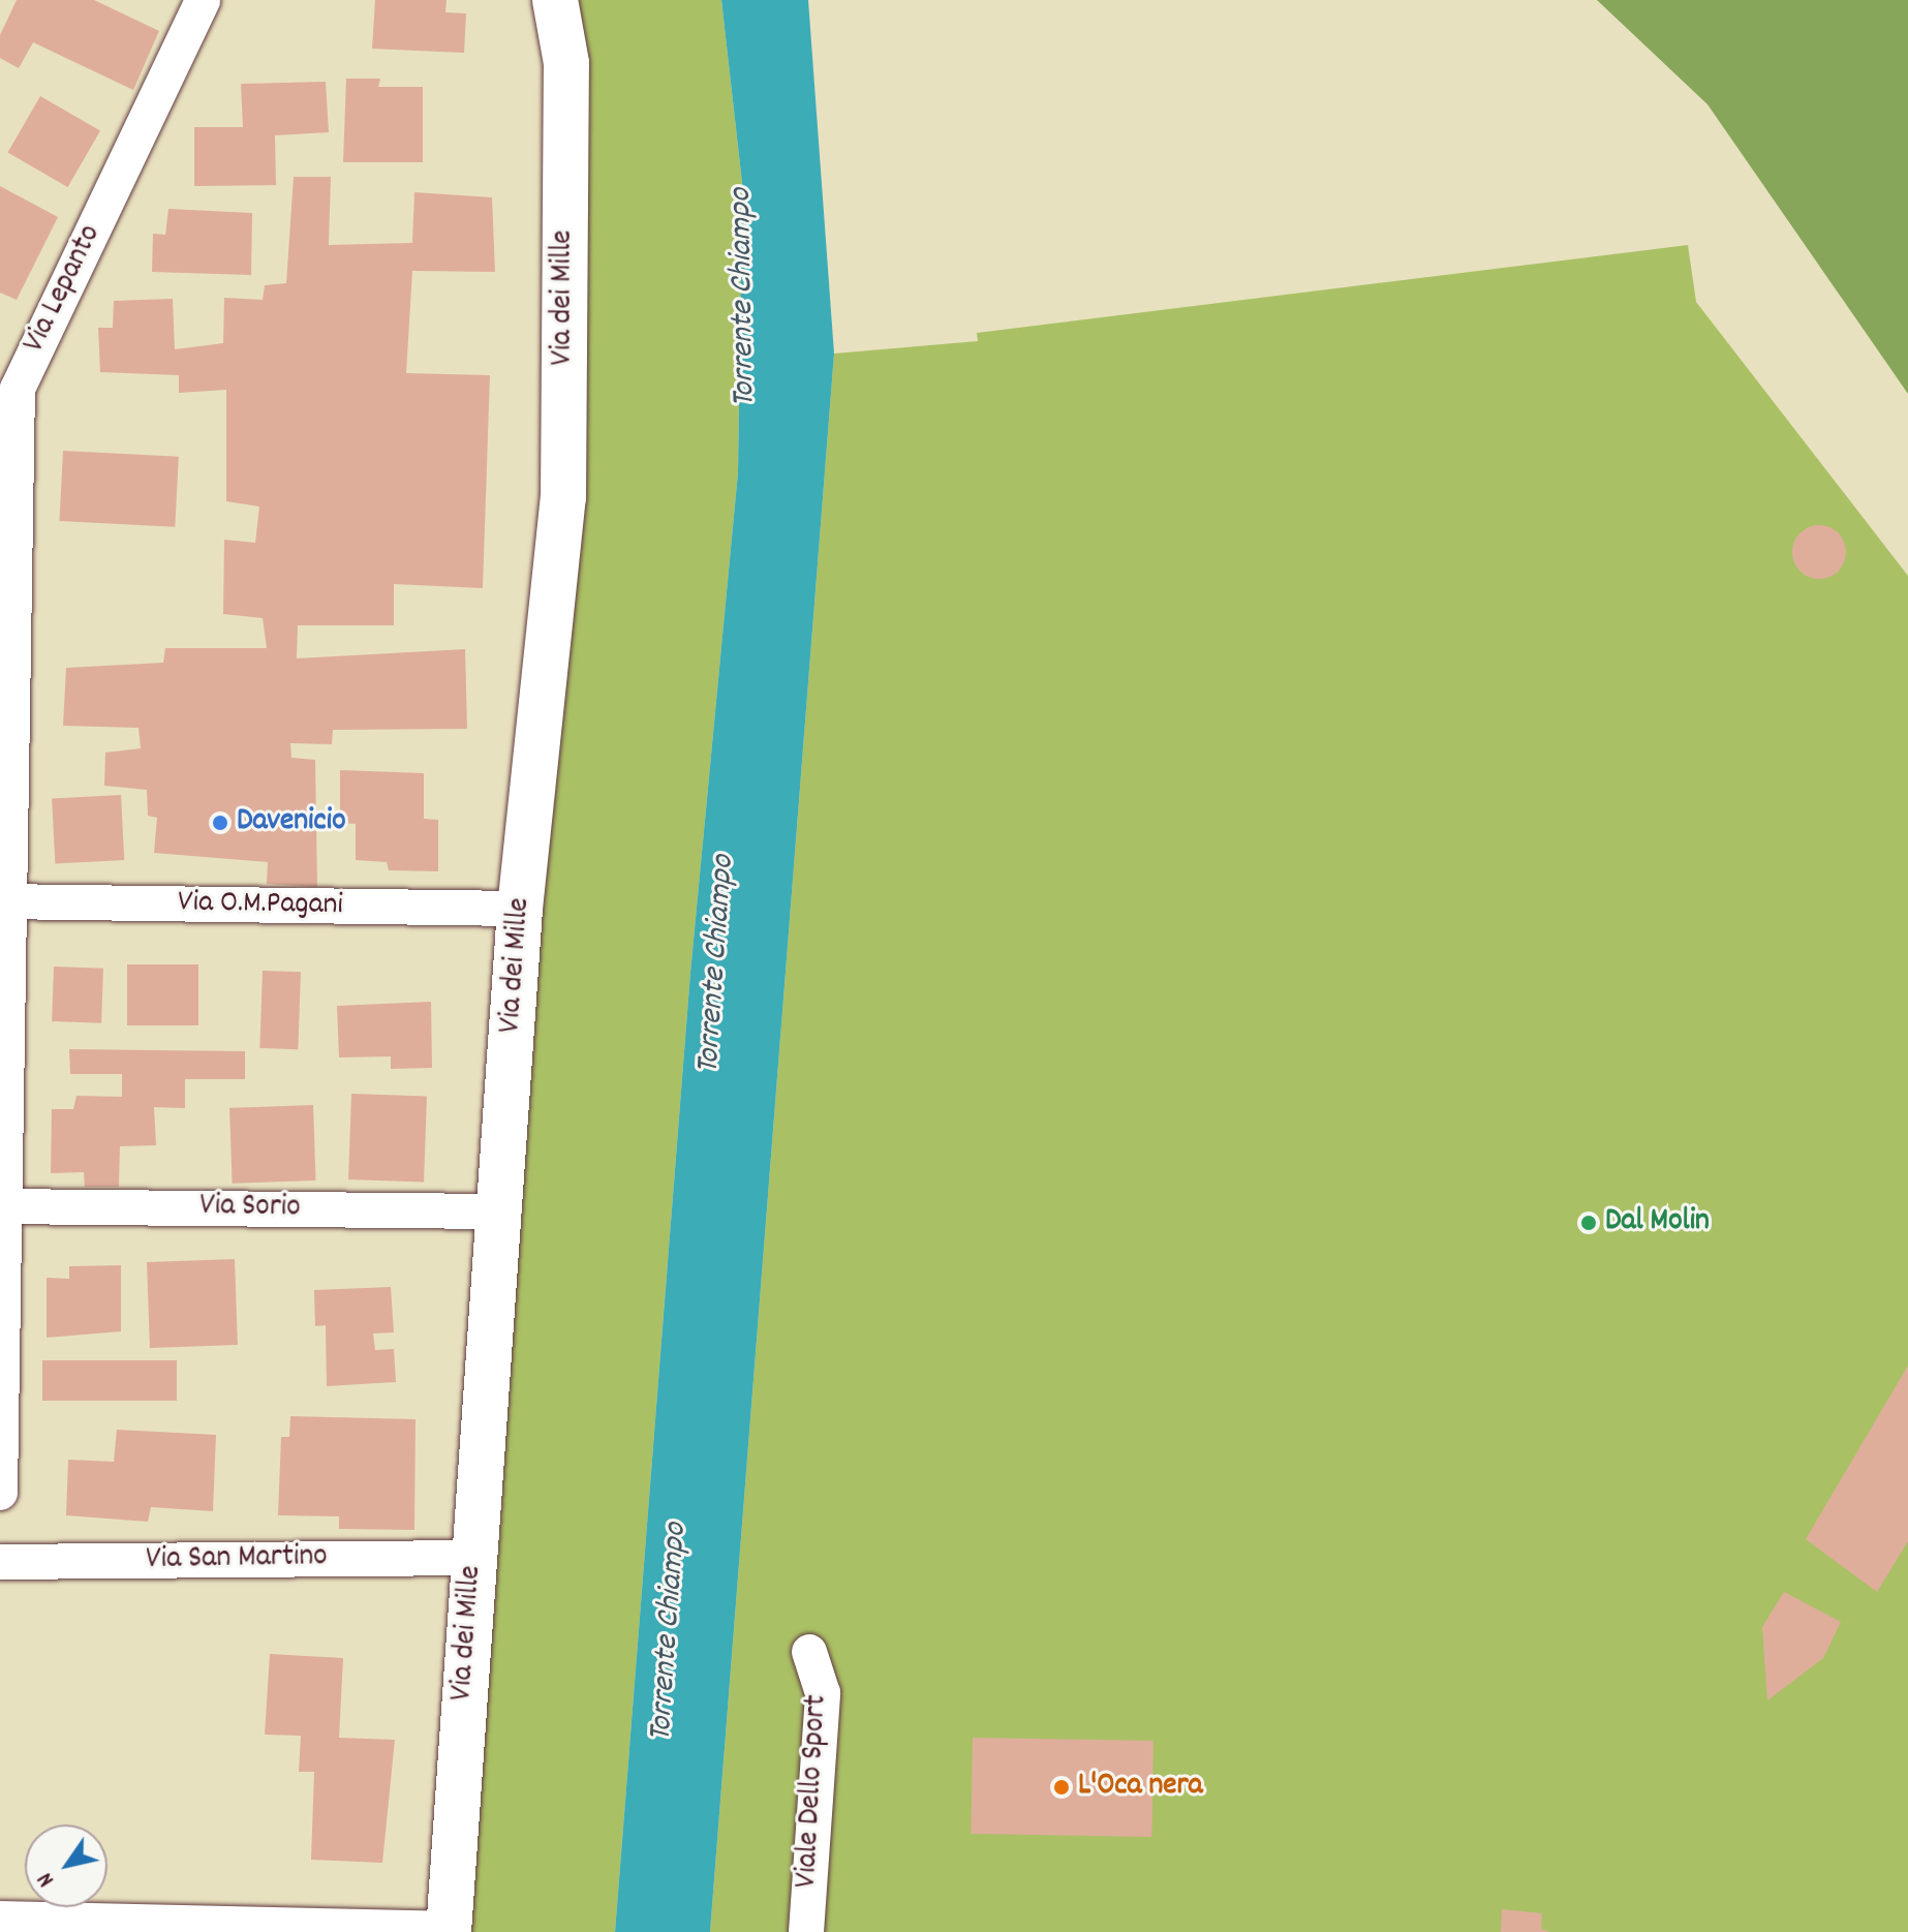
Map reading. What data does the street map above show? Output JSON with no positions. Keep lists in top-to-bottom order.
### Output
{
  "streets": {
    "main road": ["Via dei Mille"],
    "street": [
      "Via Lepanto",
      "Via O.M.Pagani",
      "Via Sorio",
      "Via San Martino",
      "Viale Dello Sport"
    ]
  },
  "crossings": [
    ["Via Lepanto", "Via O.M.Pagani"],
    ["Via Lepanto", "Via Sorio"],
    ["Via dei Mille", "Via O.M.Pagani"],
    ["Via dei Mille", "Via Sorio"],
    ["Via dei Mille", "Via San Martino"]
  ],
  "water": ["Torrente Chiampo"],
  "places": ["Davenicio", "Dal Molin", "L'Oca nera"],
  "north": "bottom left"
}
